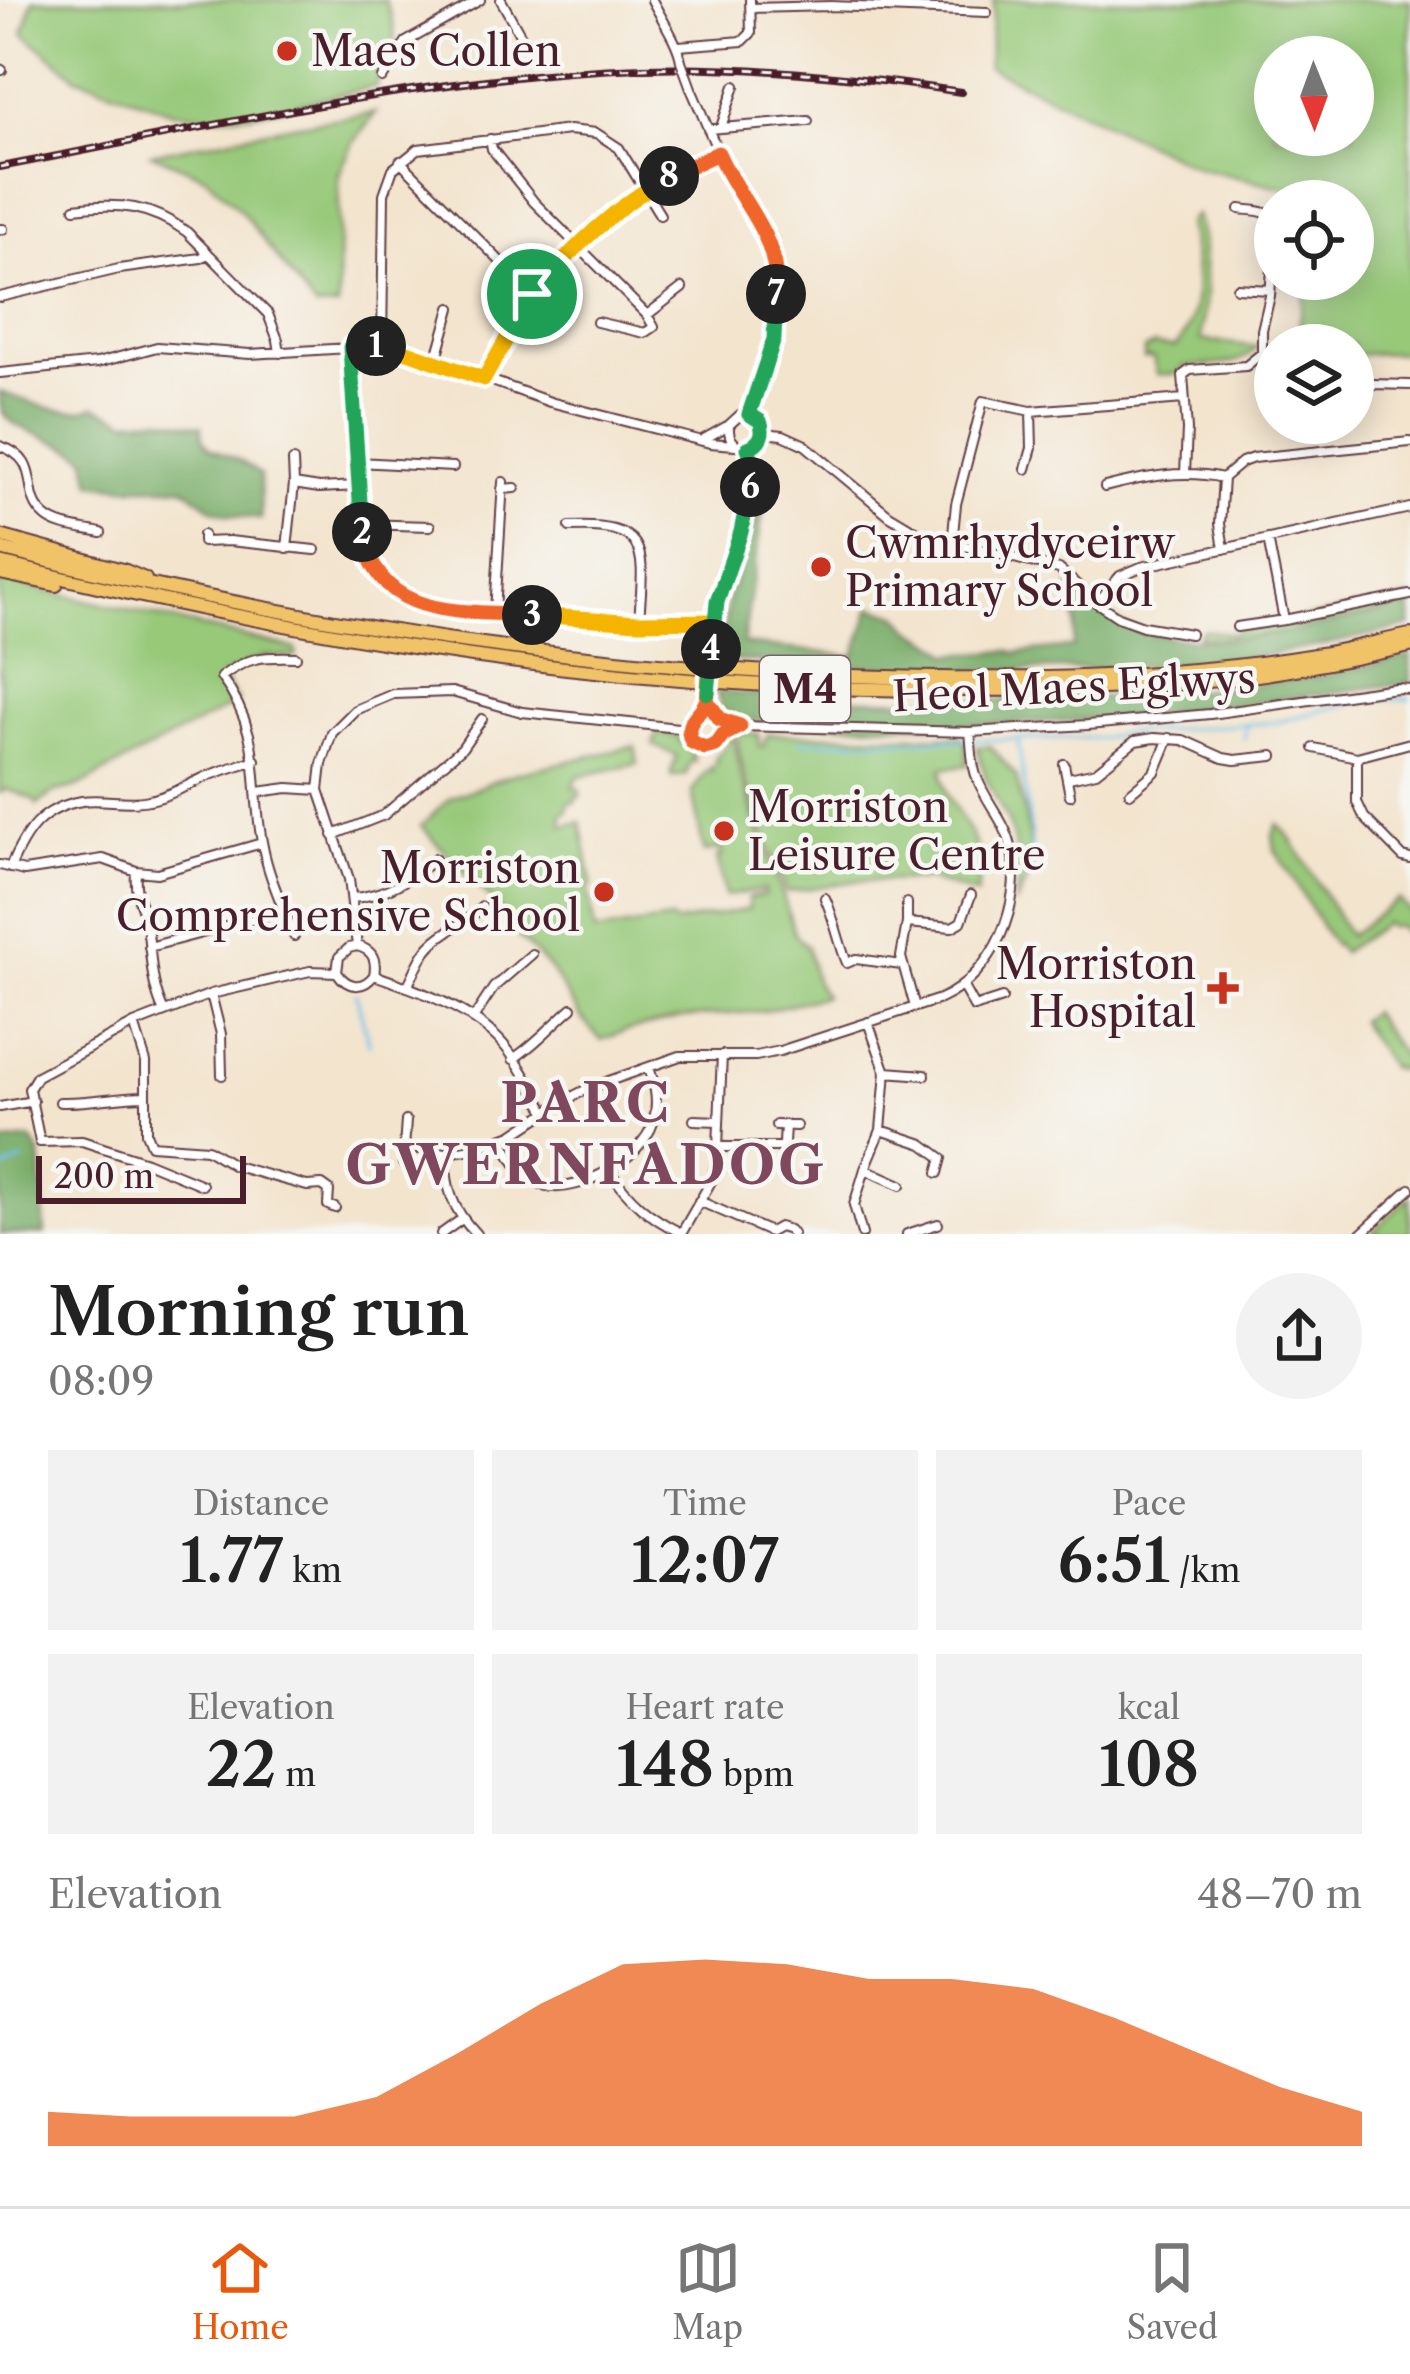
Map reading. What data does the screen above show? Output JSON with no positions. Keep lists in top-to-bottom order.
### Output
{
  "streets": {
    "highway": ["M4"],
    "street": ["Heol Maes Eglwys"]
  },
  "districts": ["PARC GWERNFADOG"],
  "places": {
    "other": [
      "Maes Collen",
      "Cwmrhydyceirw Primary School",
      "Morriston Leisure Centre",
      "Morriston Comprehensive School"
    ],
    "health": ["Morriston Hospital"]
  },
  "scale_bar": "200 m",
  "north": "bottom",
  "page": {
    "pins": [
      "8",
      "7",
      "1",
      "6",
      "2",
      "3",
      "4"
    ],
    "scale": "200 m",
    "heading": ["Morning run", "08:09"],
    "stats": [
      ["Distance", "1.77 km"],
      ["Time", "12:07"],
      ["Pace", "6:51 /km"],
      ["Elevation", "22 m"],
      ["Heart rate", "148 bpm"],
      ["kcal", "108"]
    ],
    "chart": ["Elevation", "48–70 m"],
    "tabs": ["Home", "Map", "Saved"]
  }
}
